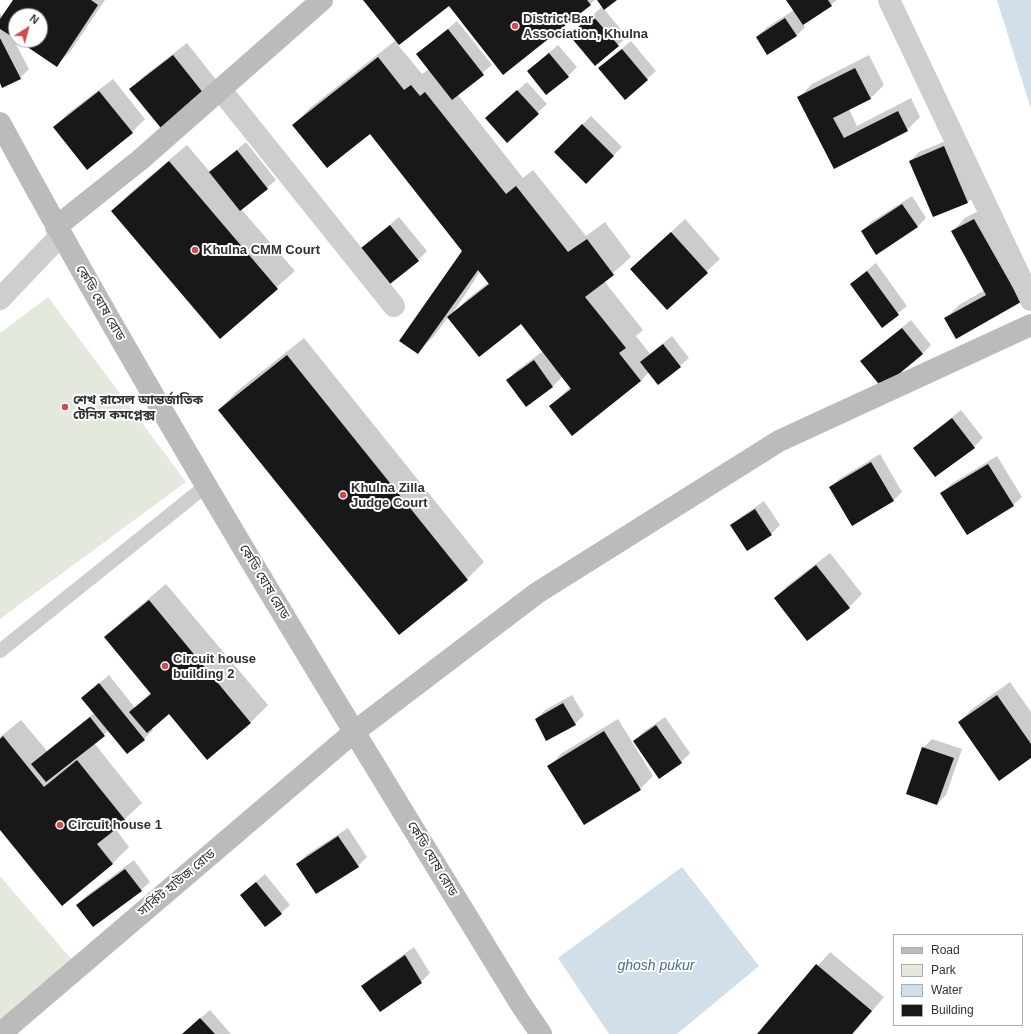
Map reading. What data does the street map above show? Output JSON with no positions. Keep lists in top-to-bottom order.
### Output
{
  "streets": {
    "street": ["কেডি ঘোষ রোড", "সার্কিট হাউজ রোড"]
  },
  "crossings": [
    ["কেডি ঘোষ রোড", "সার্কিট হাউজ রোড"]
  ],
  "water": ["ghosh pukur"],
  "places": [
    "District Bar Association, Khulna",
    "Khulna CMM Court",
    "শেখ রাসেল আন্তর্জাতিক টেনিস কমপ্লেক্স",
    "Khulna Zilla Judge Court",
    "Circuit house building 2",
    "Circuit house 1"
  ],
  "legend": [
    "Road",
    "Park",
    "Water",
    "Building"
  ],
  "north": "top right"
}
